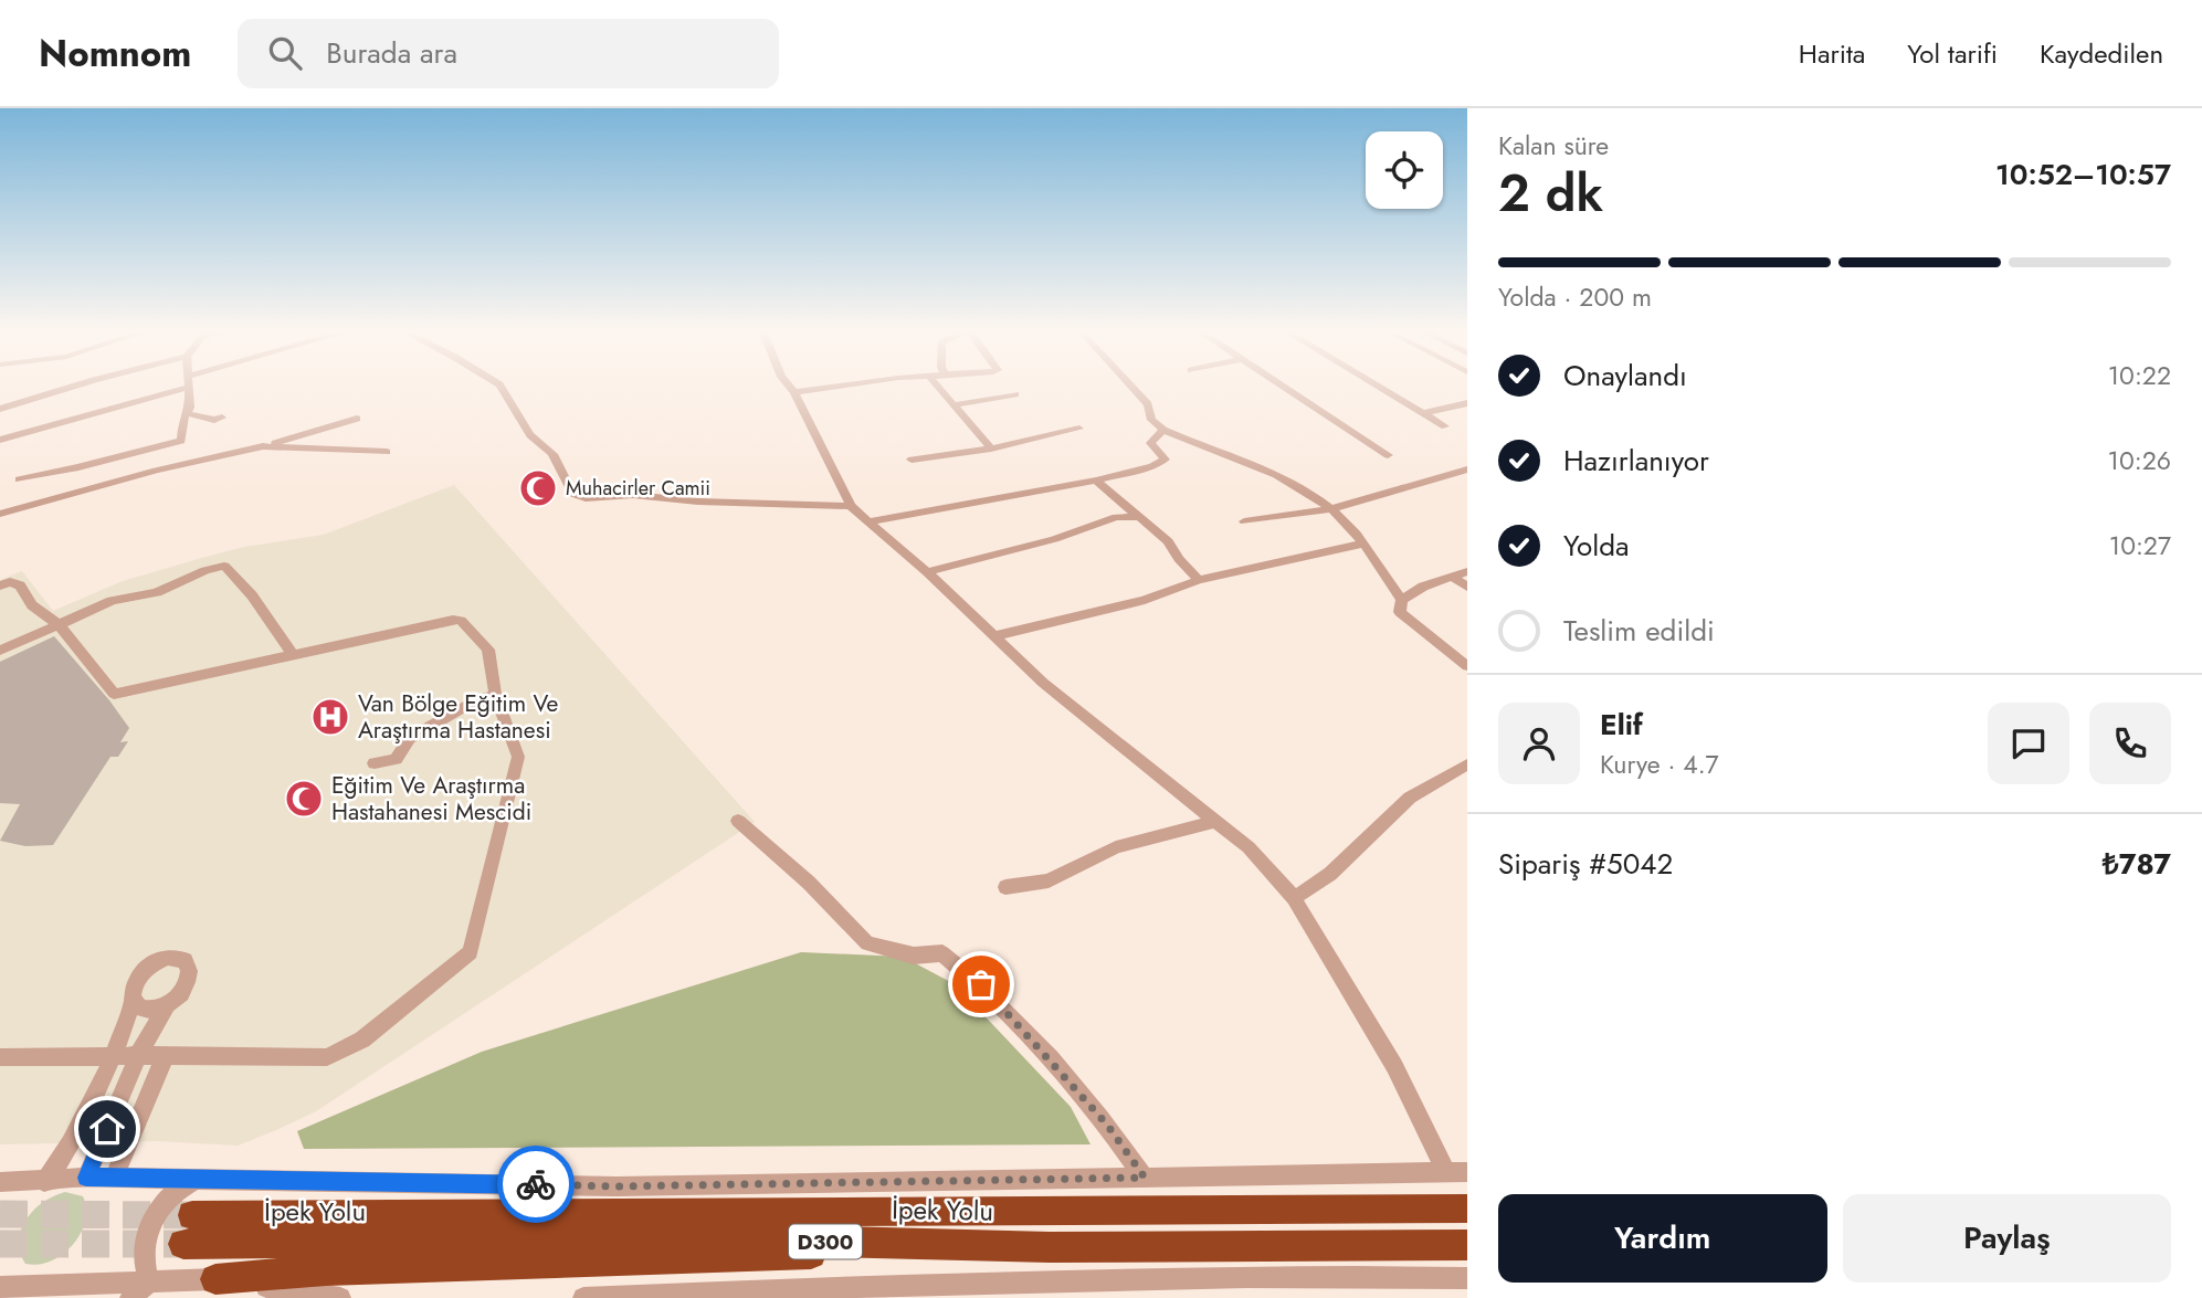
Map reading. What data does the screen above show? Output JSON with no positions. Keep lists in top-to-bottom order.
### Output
{
  "streets": {
    "highway": ["İpek Yolu", "D300"]
  },
  "places": {
    "mosque": ["Muhacirler Camii", "Eğitim Ve Araştırma Hastahanesi Mescidi"],
    "hospital": ["Van Bölge Eğitim Ve Araştırma Hastanesi"]
  },
  "page": {
    "header": "Nomnom",
    "search": "Burada ara",
    "nav": ["Harita", "Yol tarifi", "Kaydedilen"],
    "heading": ["2 dk", "Kalan süre", "10:52–10:57"],
    "panel": [
      "Elif",
      "Kurye · 4.7",
      "Sipariş #5042",
      "₺787"
    ],
    "bar": "Yolda · 200 m",
    "list": [
      ["Onaylandı", "10:22"],
      ["Hazırlanıyor", "10:26"],
      ["Yolda", "10:27"],
      "Teslim edildi"
    ],
    "buttons": ["Yardım", "Paylaş"]
  }
}
